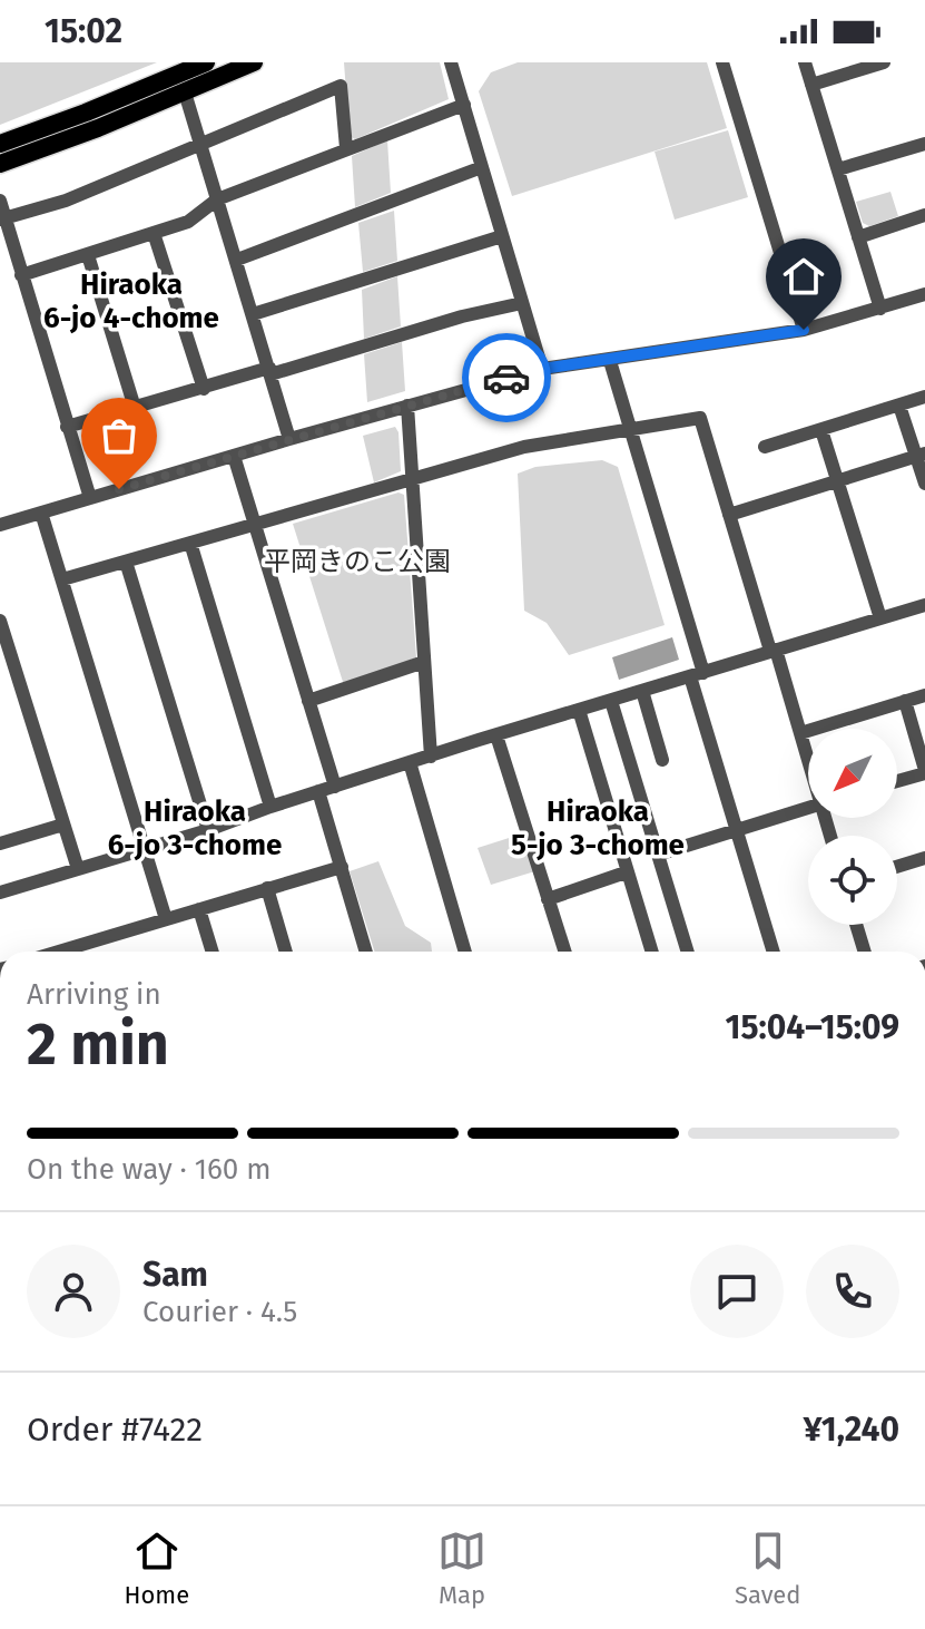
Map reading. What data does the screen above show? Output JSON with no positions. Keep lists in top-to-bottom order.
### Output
{
  "districts": ["Hiraoka 6-jo 4-chome", "Hiraoka 6-jo 3-chome", "Hiraoka 5-jo 3-chome"],
  "parks": ["平岡きのこ公園"],
  "north": "bottom left",
  "page": {
    "status": "15:02",
    "heading": ["2 min", "Arriving in", "15:04–15:09"],
    "panel": [
      "Sam",
      "Courier · 4.5",
      "Order #7422",
      "¥1,240"
    ],
    "bar": "On the way · 160 m",
    "tabs": ["Home", "Map", "Saved"]
  }
}
